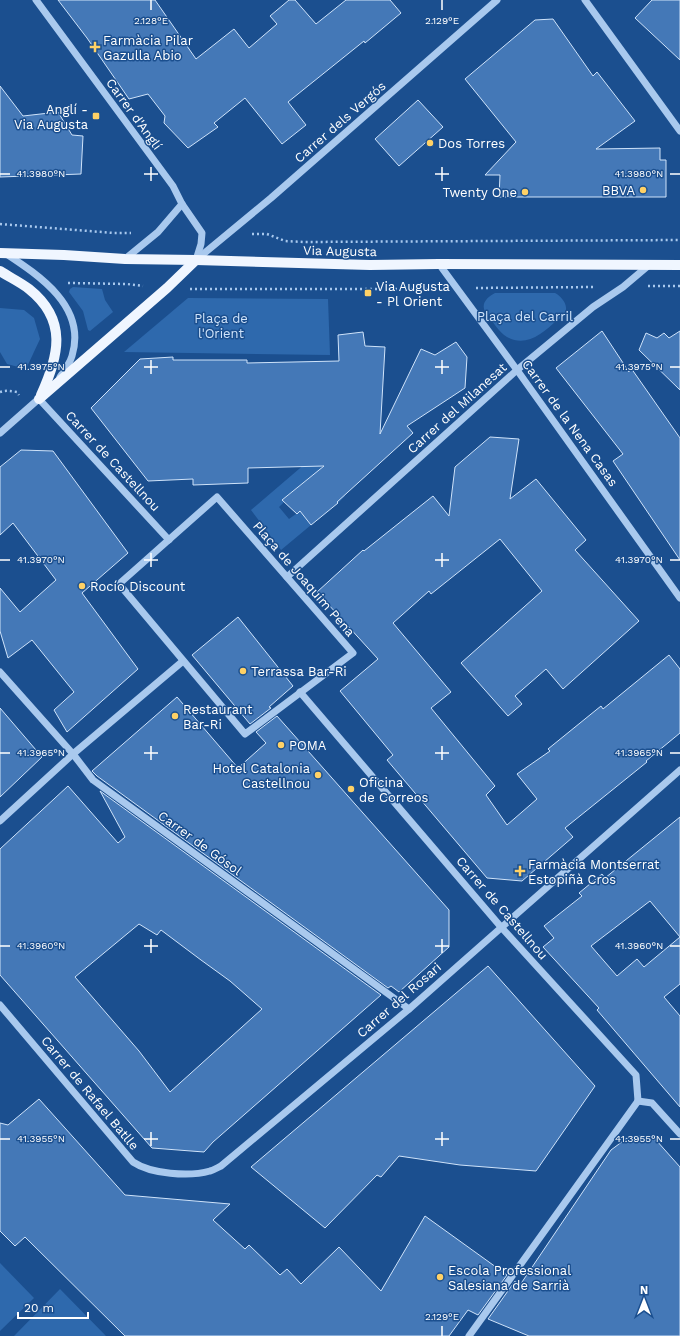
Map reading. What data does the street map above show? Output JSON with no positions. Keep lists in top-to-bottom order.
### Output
{
  "streets": {
    "main road": ["Via Augusta"],
    "street": [
      "Carrer d'Anglí",
      "Carrer dels Vergós",
      "Carrer del Milanesat",
      "Carrer de la Nena Casas",
      "Carrer de Castellnou",
      "Plaça de Joaquim Pena",
      "Carrer de Gósol",
      "Carrer del Rosari",
      "Carrer de Rafael Batlle"
    ]
  },
  "crossings": [
    ["Carrer d'Anglí", "Carrer dels Vergós"],
    ["Carrer d'Anglí", "Via Augusta"],
    ["Carrer dels Vergós", "Via Augusta"],
    ["Via Augusta", "Carrer del Milanesat"],
    ["Via Augusta", "Carrer de la Nena Casas"],
    ["Carrer del Milanesat", "Carrer de la Nena Casas"],
    ["Carrer del Milanesat", "Plaça de Joaquim Pena"],
    ["Carrer de Castellnou", "Plaça de Joaquim Pena"],
    ["Carrer de Castellnou", "Carrer del Rosari"],
    ["Carrer de Gósol", "Carrer del Rosari"],
    ["Carrer del Rosari", "Carrer de Rafael Batlle"]
  ],
  "parks": ["Plaça del Carril", "Plaça de l'Orient"],
  "places": {
    "health": ["Farmàcia Pilar Gazulla Abio", "Farmàcia Montserrat Estopiñà Cros"],
    "transit": ["Anglí - Via Augusta", "Via Augusta - Pl Orient"],
    "other": [
      "Dos Torres",
      "BBVA",
      "Twenty One",
      "Rocío Discount",
      "Terrassa Bar-Ri",
      "Restaurant Bar-Ri",
      "POMA",
      "Hotel Catalonia Castellnou",
      "Oficina de Correos",
      "Escola Professional Salesiana de Sarrià"
    ]
  },
  "scale_bar": "20 m",
  "north": "top",
  "coordinates": [
    "2.128°E",
    "2.129°E",
    "41.3980°N",
    "41.3975°N",
    "41.3970°N",
    "41.3965°N",
    "41.3960°N",
    "41.3955°N"
  ]
}
